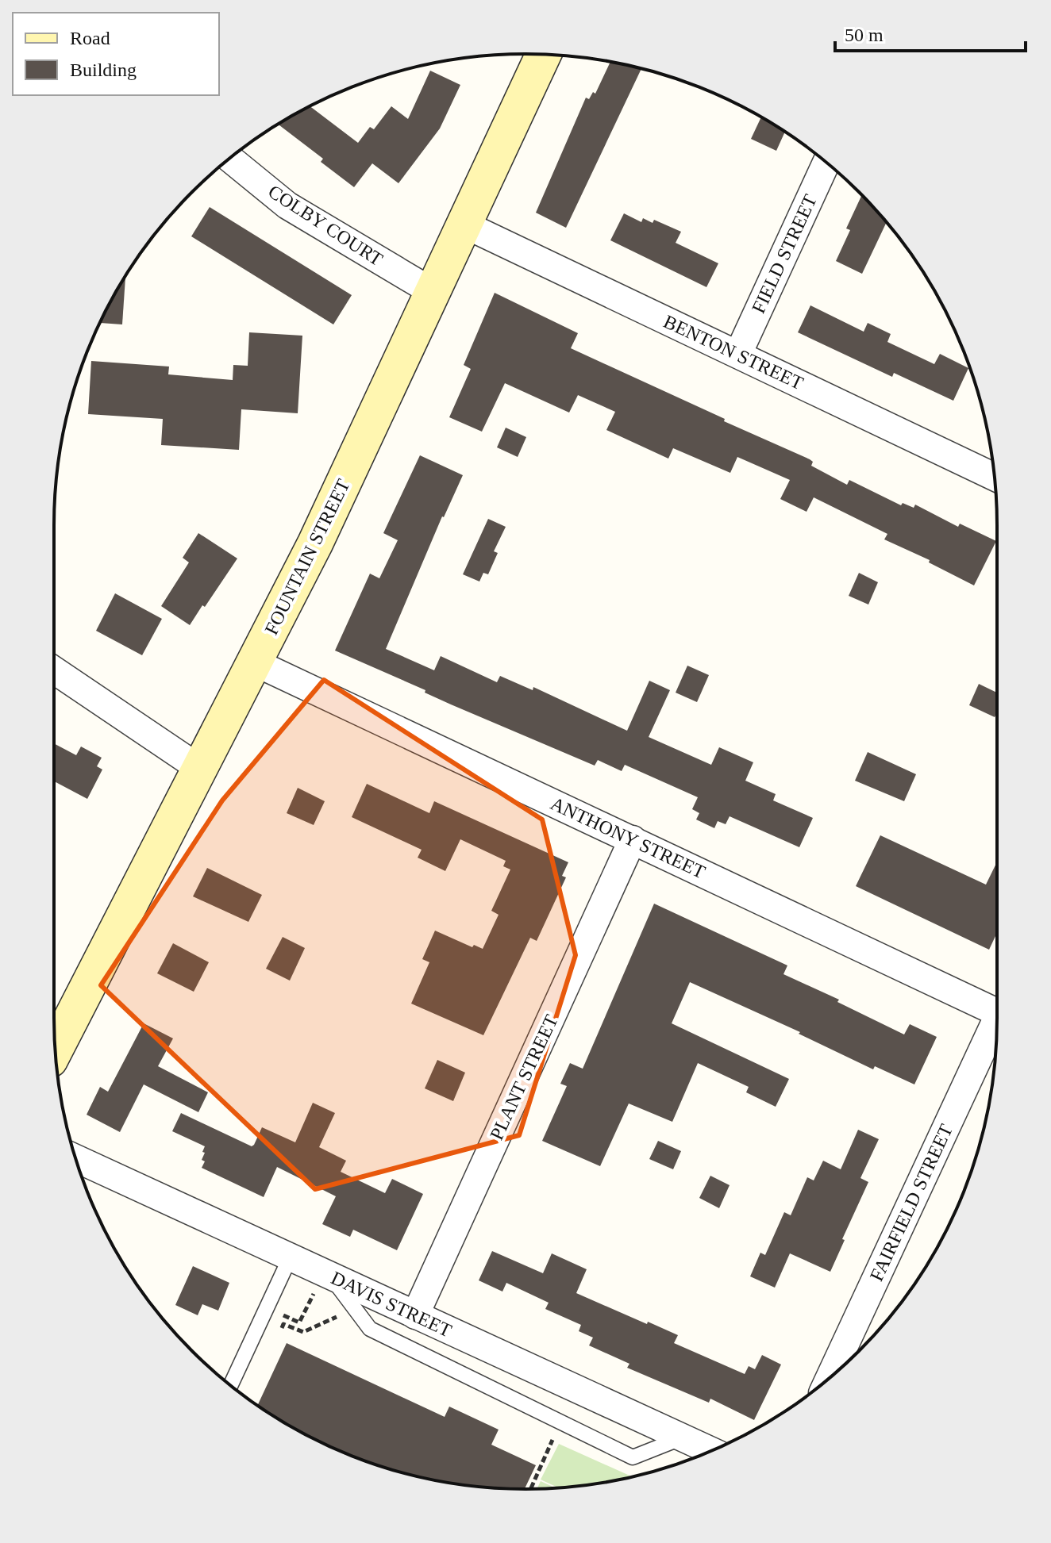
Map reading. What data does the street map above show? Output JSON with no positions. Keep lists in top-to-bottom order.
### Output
{
  "streets": {
    "main road": ["FOUNTAIN STREET"],
    "street": [
      "COLBY COURT",
      "FIELD STREET",
      "BENTON STREET",
      "ANTHONY STREET",
      "PLANT STREET",
      "FAIRFIELD STREET",
      "DAVIS STREET"
    ]
  },
  "crossings": [
    ["COLBY COURT", "FOUNTAIN STREET"],
    ["FIELD STREET", "BENTON STREET"],
    ["BENTON STREET", "FOUNTAIN STREET"],
    ["FOUNTAIN STREET", "ANTHONY STREET"],
    ["ANTHONY STREET", "PLANT STREET"],
    ["PLANT STREET", "DAVIS STREET"]
  ],
  "legend": ["Road", "Building"],
  "scale_bar": "50 m"
}
